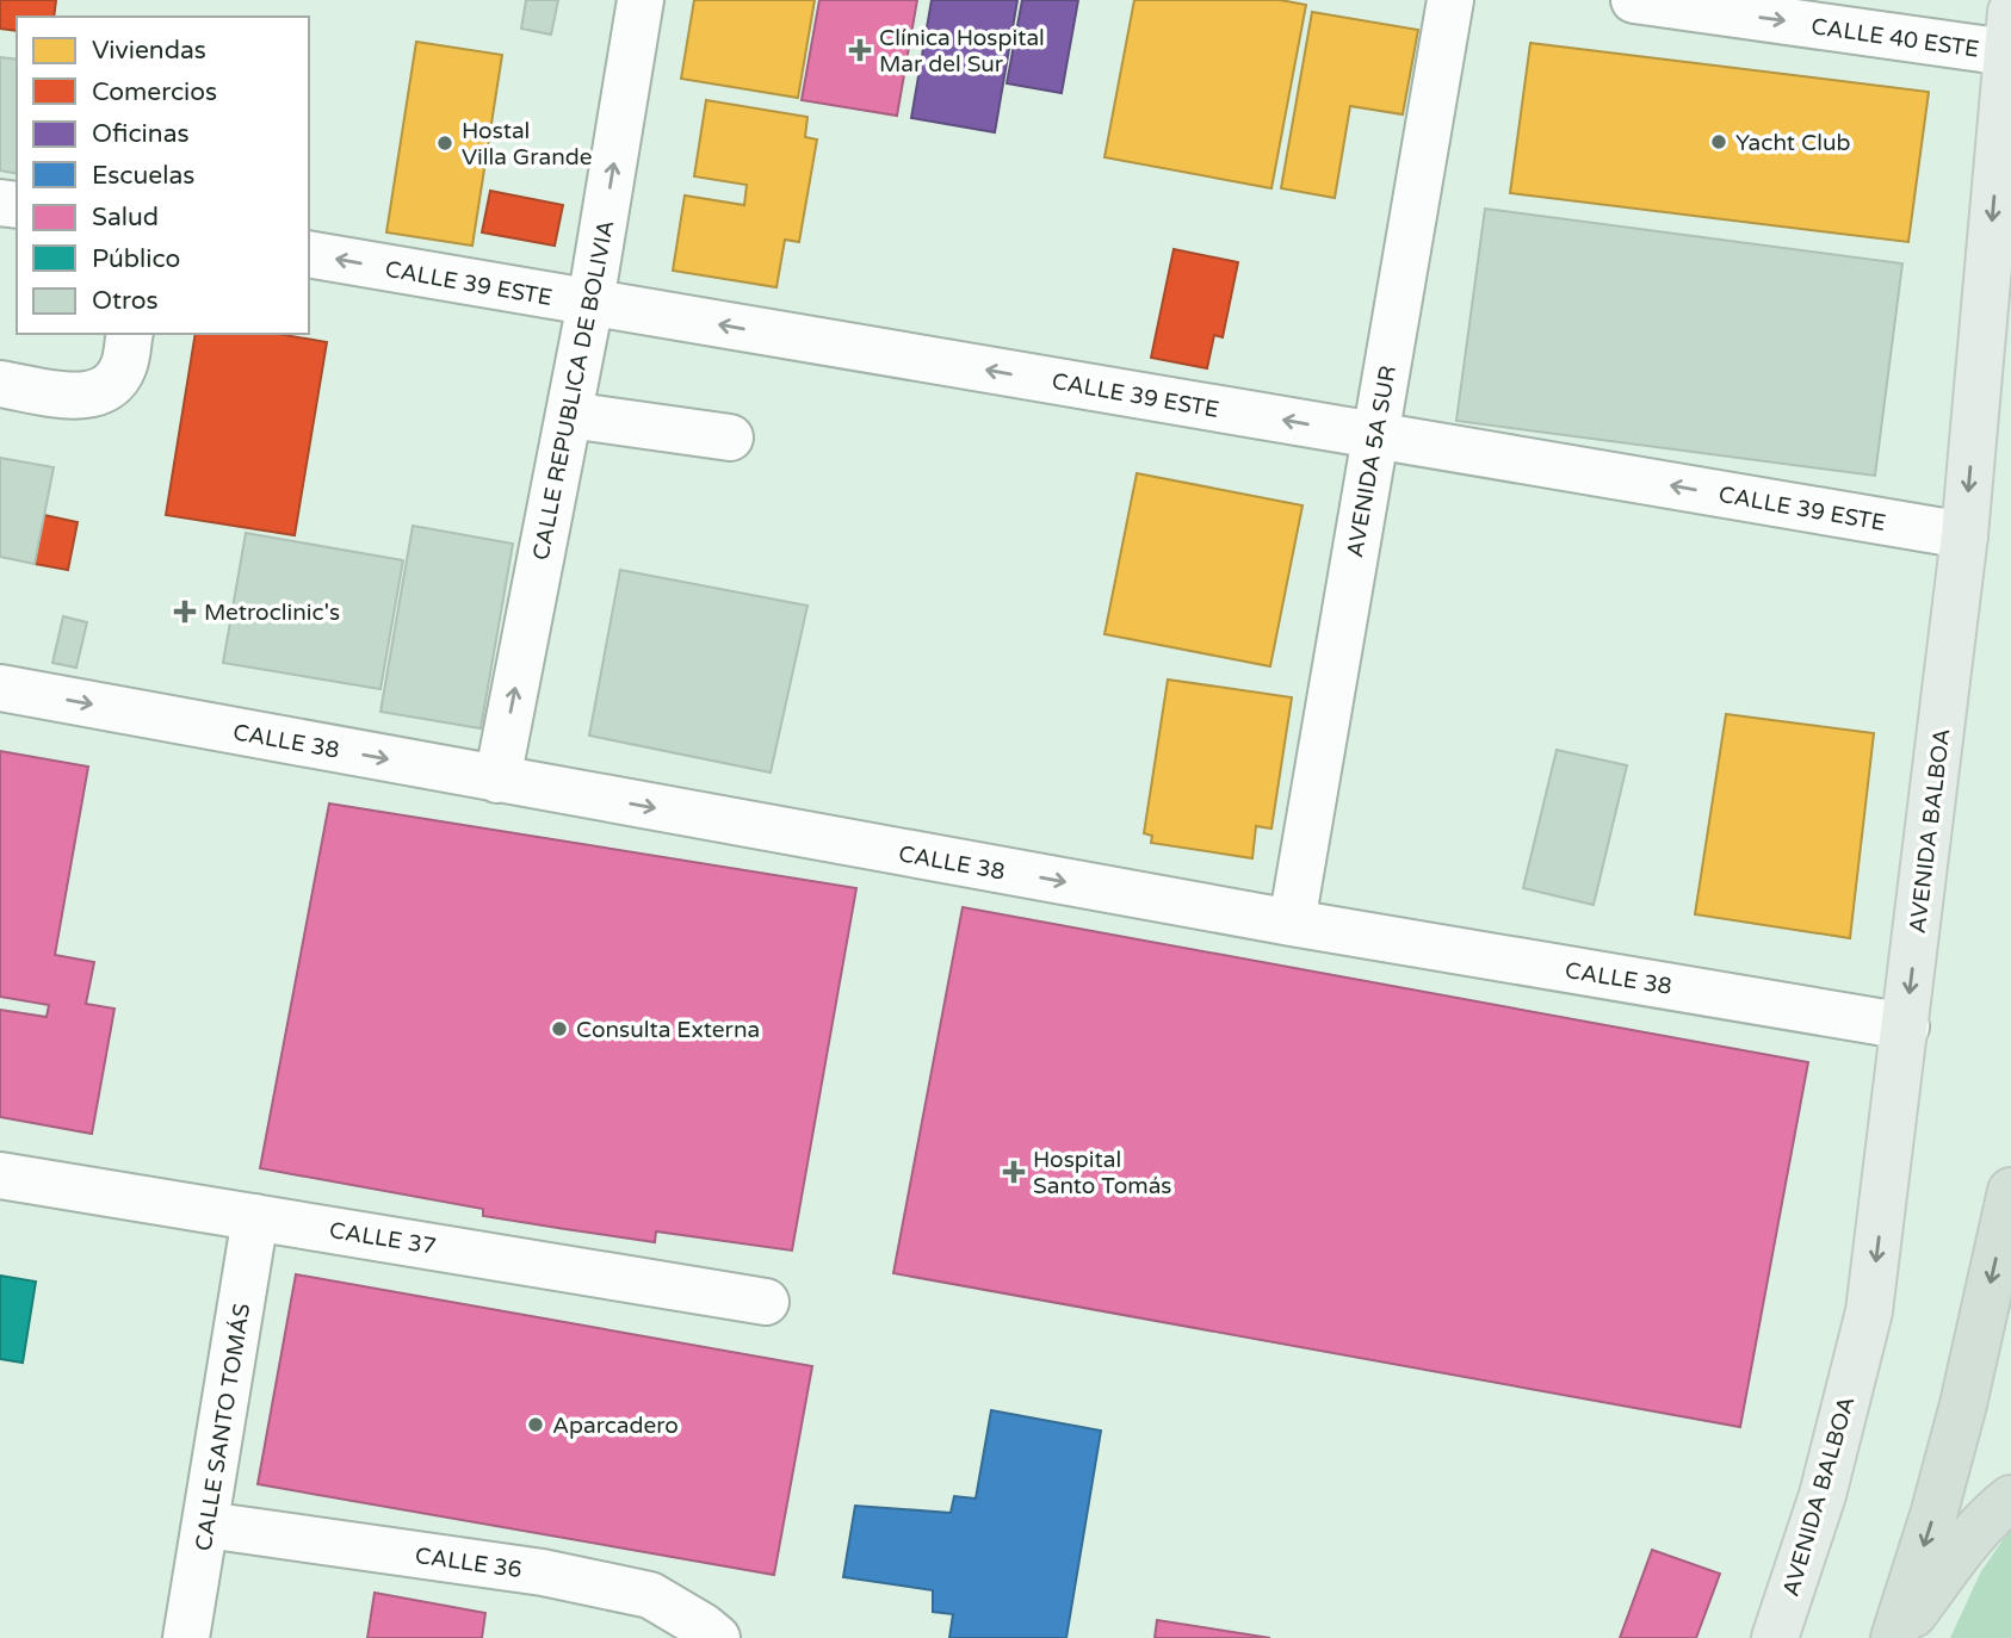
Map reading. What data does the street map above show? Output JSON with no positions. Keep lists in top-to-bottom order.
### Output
{
  "streets": {
    "main road": ["AVENIDA BALBOA"],
    "street": [
      "CALLE 40 ESTE",
      "CALLE 39 ESTE",
      "CALLE REPUBLICA DE BOLIVIA",
      "AVENIDA 5A SUR",
      "CALLE 38",
      "CALLE 37",
      "CALLE SANTO TOMÁS",
      "CALLE 36"
    ]
  },
  "crossings": [
    ["CALLE 40 ESTE", "AVENIDA BALBOA"],
    ["CALLE 39 ESTE", "CALLE REPUBLICA DE BOLIVIA"],
    ["CALLE 39 ESTE", "AVENIDA 5A SUR"],
    ["CALLE 39 ESTE", "AVENIDA BALBOA"],
    ["CALLE REPUBLICA DE BOLIVIA", "CALLE 38"],
    ["AVENIDA 5A SUR", "CALLE 38"],
    ["CALLE 38", "AVENIDA BALBOA"],
    ["CALLE 37", "CALLE SANTO TOMÁS"],
    ["CALLE SANTO TOMÁS", "CALLE 36"]
  ],
  "one_way": [
    "CALLE 40 ESTE",
    "CALLE 39 ESTE",
    "CALLE REPUBLICA DE BOLIVIA",
    "CALLE 38",
    "AVENIDA BALBOA"
  ],
  "places": {
    "health": ["Clínica Hospital Mar del Sur", "Metroclinic's", "Hospital Santo Tomás"],
    "other": [
      "Yacht Club",
      "Hostal Villa Grande",
      "Consulta Externa",
      "Aparcadero"
    ]
  },
  "legend": [
    "Viviendas",
    "Comercios",
    "Oficinas",
    "Escuelas",
    "Salud",
    "Público",
    "Otros"
  ]
}
